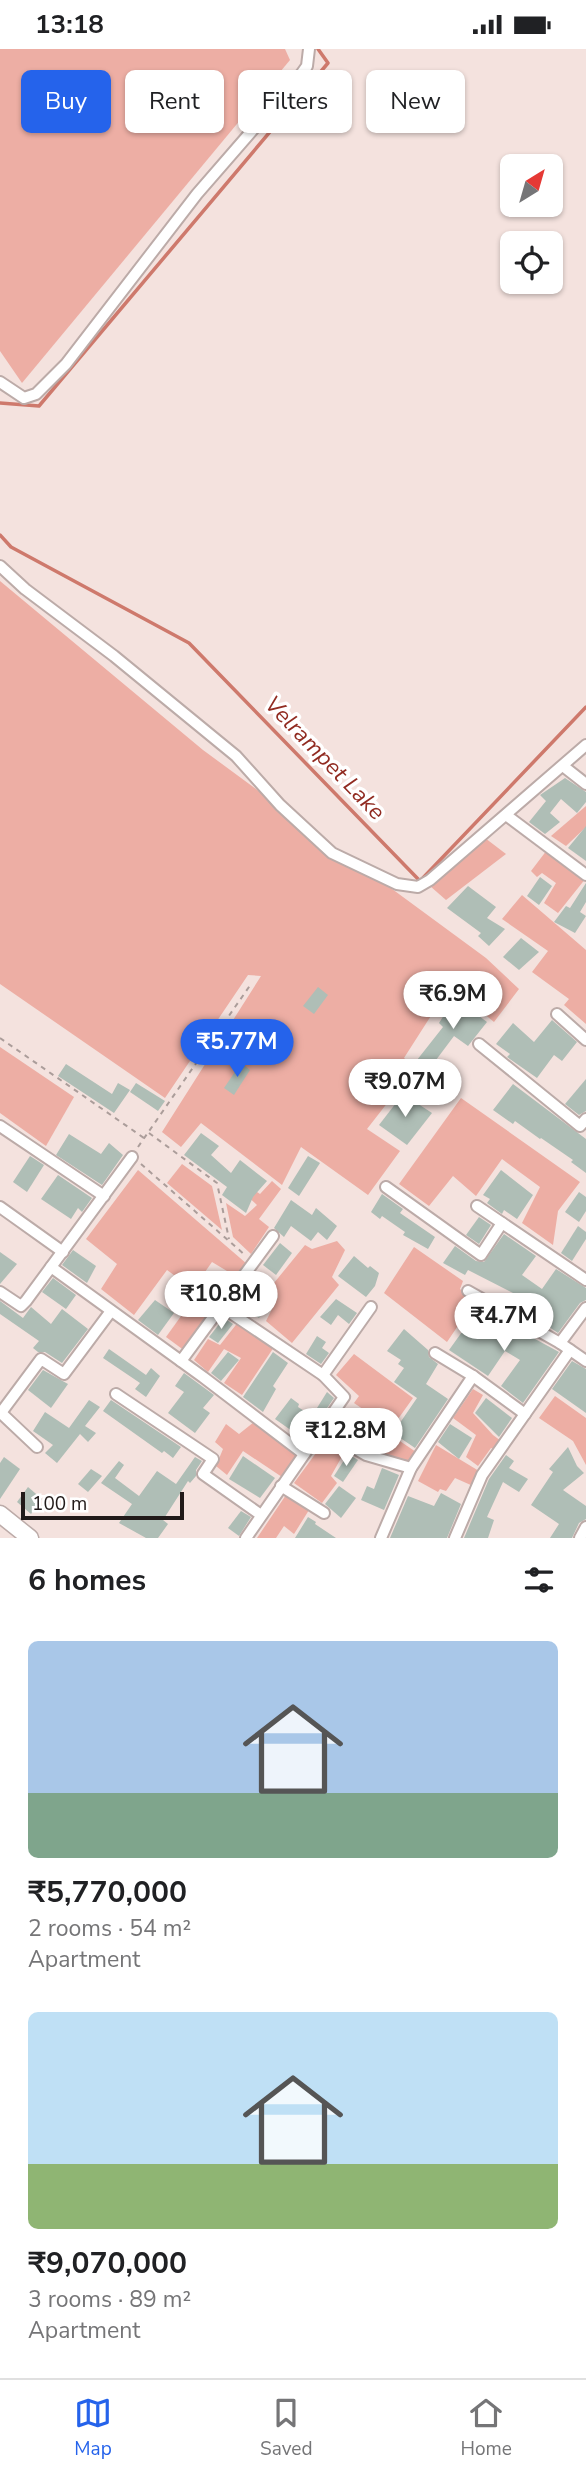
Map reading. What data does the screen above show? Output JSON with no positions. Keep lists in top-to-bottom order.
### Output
{
  "water": ["Velrampet Lake"],
  "scale_bar": "100 m",
  "north": "top right",
  "page": {
    "status": "13:18",
    "chip": [
      "Buy",
      "Rent",
      "Filters",
      "New"
    ],
    "price": [
      "₹6.9M",
      "₹5.77M",
      "₹9.07M",
      "₹10.8M",
      "₹4.7M",
      "₹12.8M"
    ],
    "scale": "100 m",
    "heading": "6 homes",
    "list": [
      {
        "name": "₹5,770,000",
        "note": "2 rooms · 54 m² · Apartment"
      },
      {
        "name": "₹9,070,000",
        "note": "3 rooms · 89 m² · Apartment"
      }
    ],
    "tabs": ["Map", "Saved", "Home"]
  }
}
